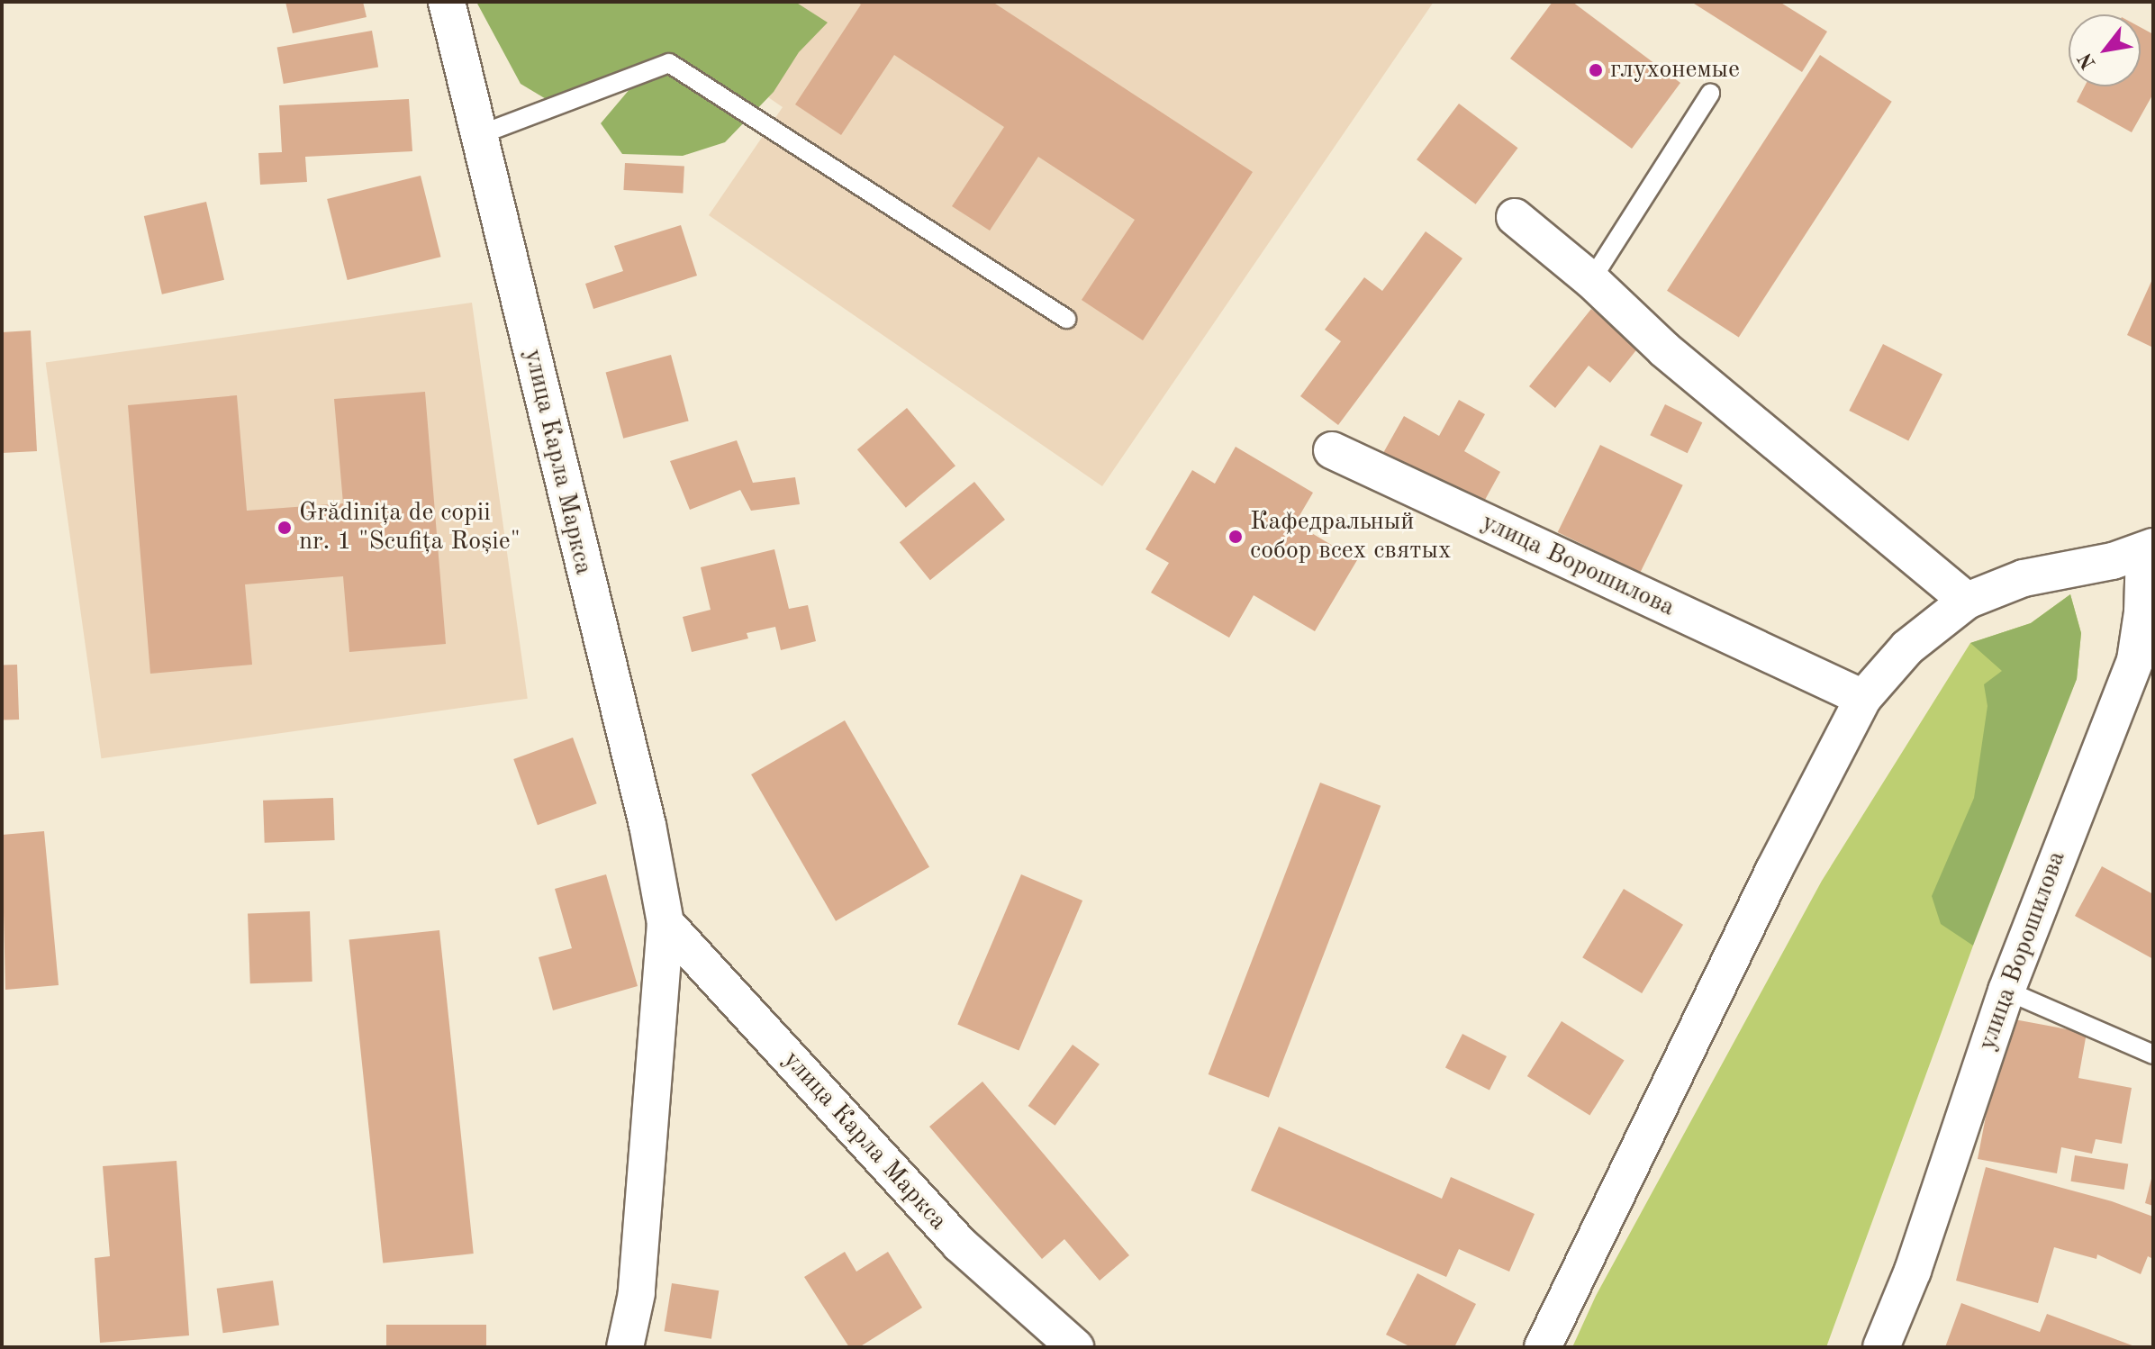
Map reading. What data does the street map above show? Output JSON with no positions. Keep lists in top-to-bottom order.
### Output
{
  "streets": {
    "street": ["улица Карла Маркса", "улица Ворошилова"]
  },
  "places": ["глухонемые", "Grădinița de copii nr. 1 \"Scufița Roșie\"", "Кафедральный собор всех святых"],
  "north": "bottom left"
}
